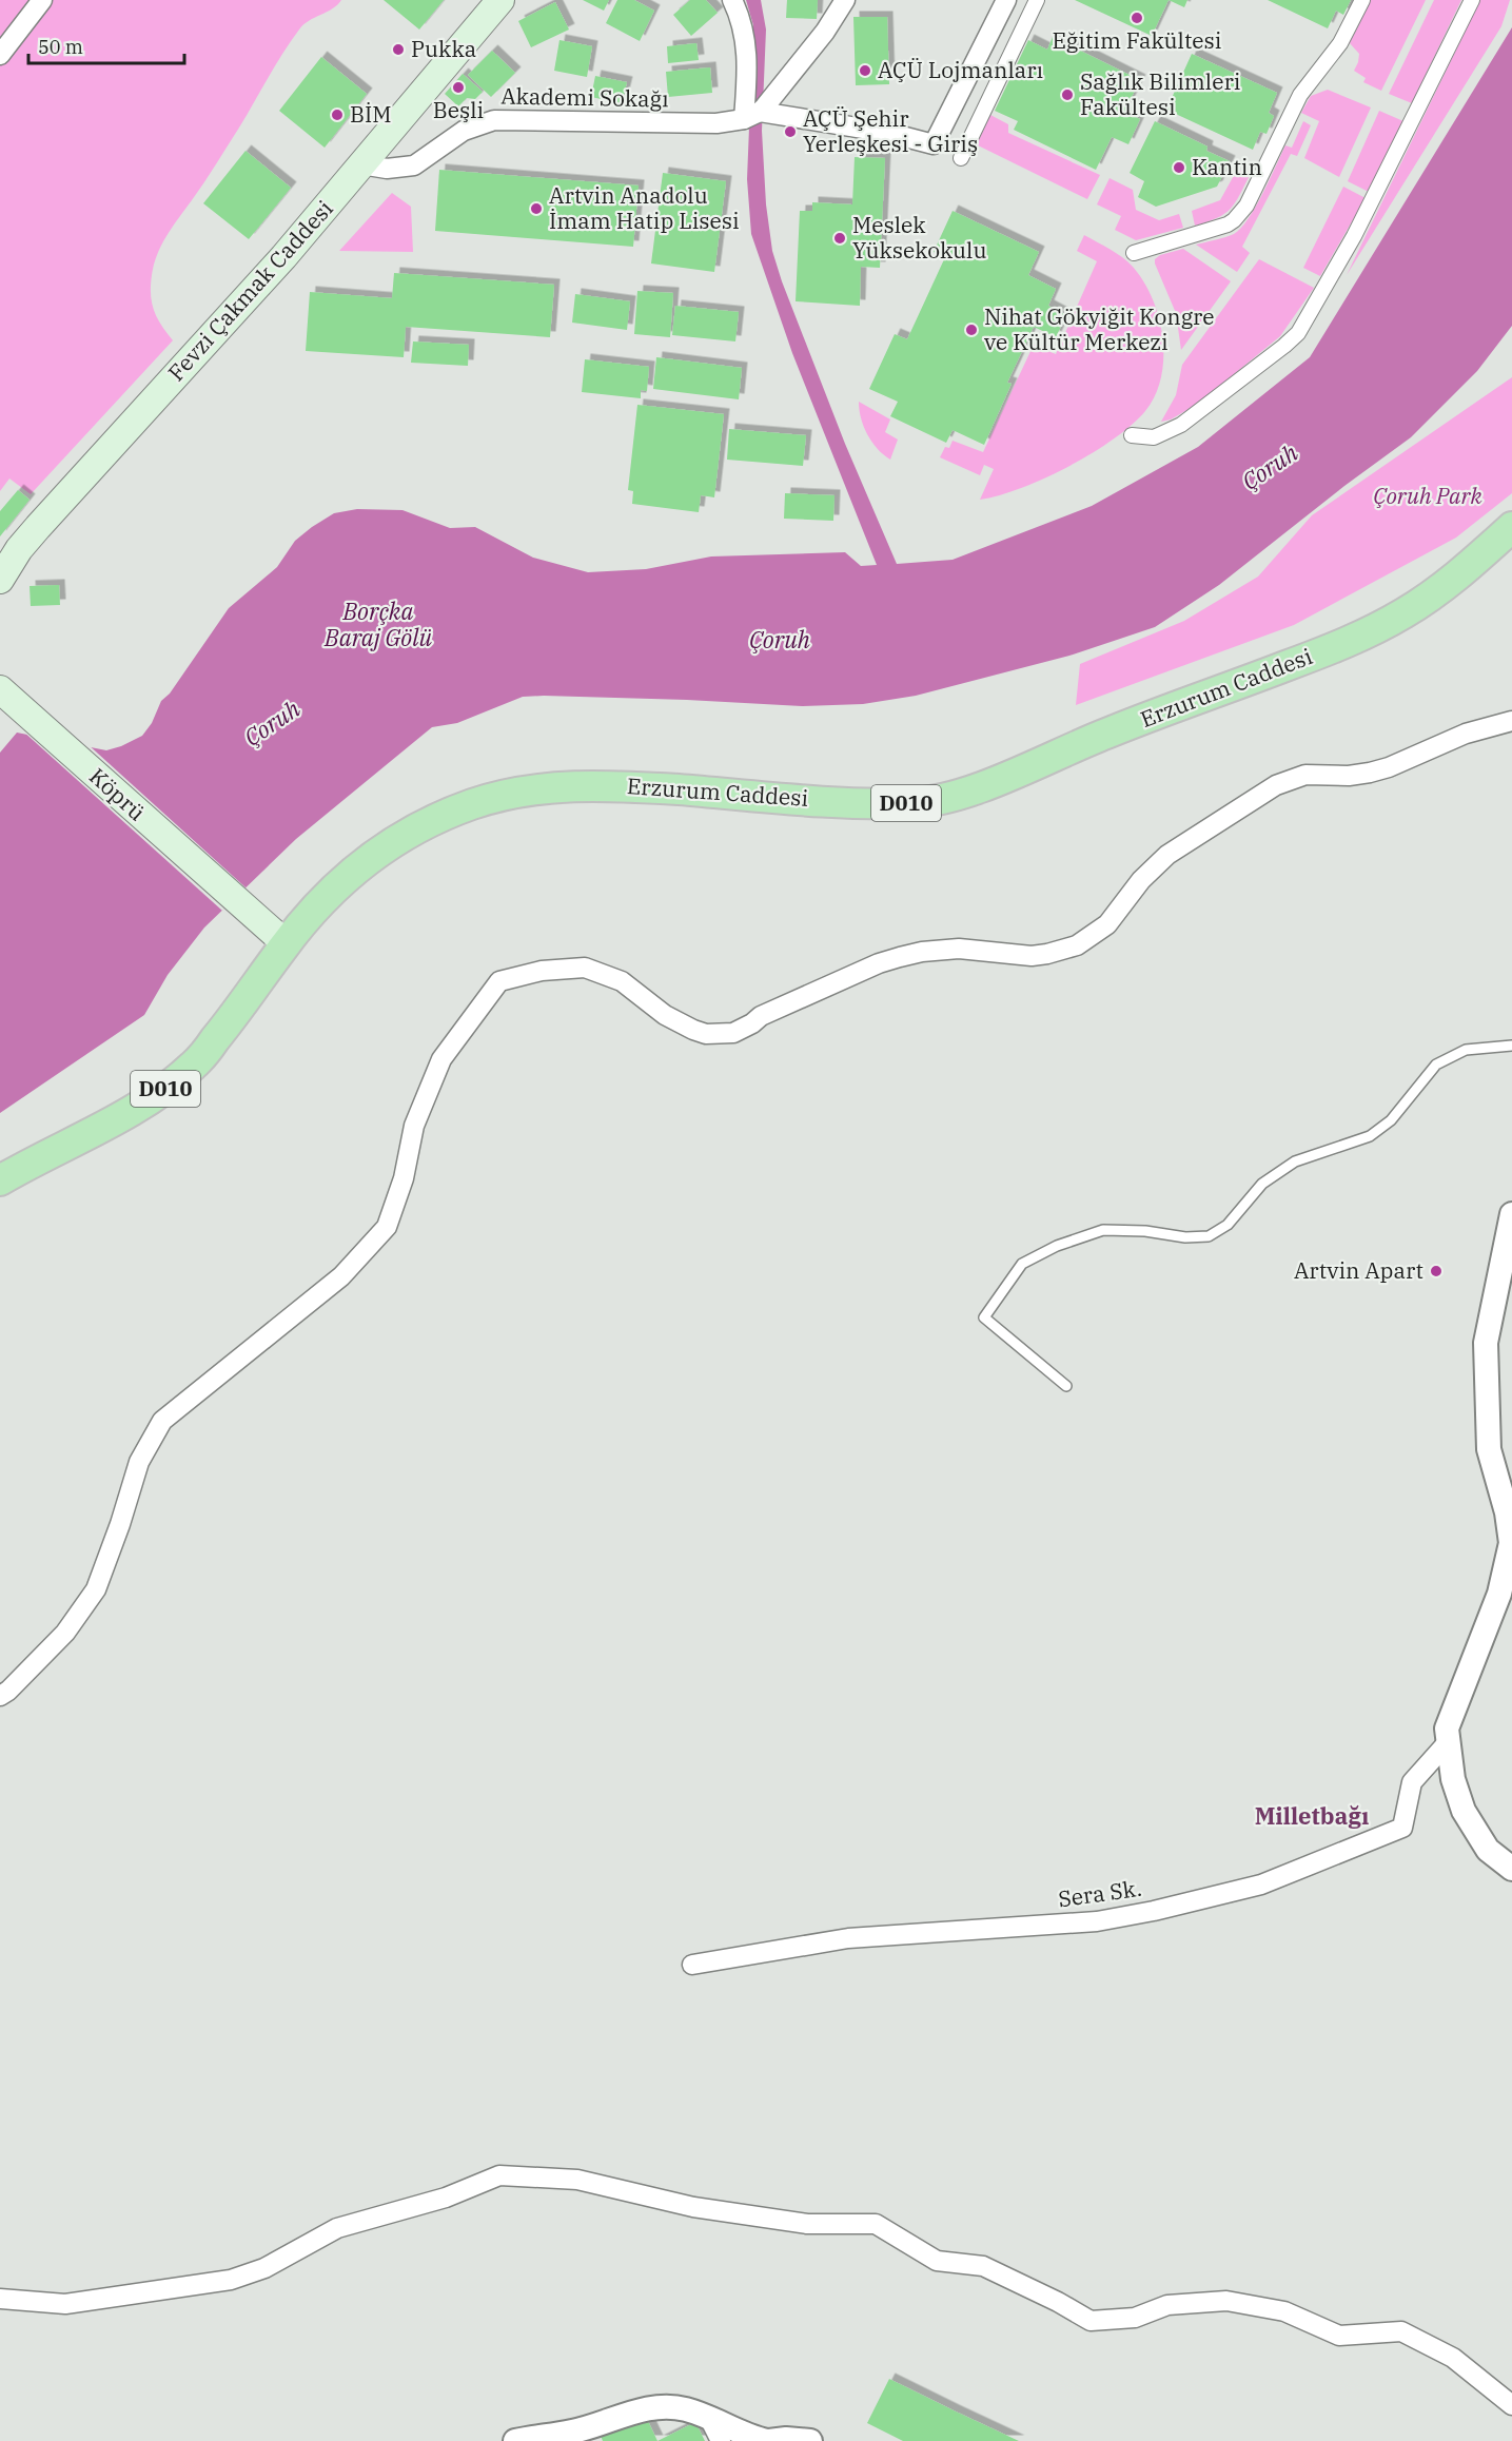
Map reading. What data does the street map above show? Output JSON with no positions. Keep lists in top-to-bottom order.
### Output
{
  "streets": {
    "main road": [
      "Fevzi Çakmak Caddesi",
      "Erzurum Caddesi",
      "Köprü",
      "D010"
    ],
    "street": ["Akademi Sokağı", "Sera Sk."]
  },
  "crossings": [
    ["Akademi Sokağı", "Fevzi Çakmak Caddesi"],
    ["Erzurum Caddesi", "Köprü"]
  ],
  "districts": ["Milletbağı"],
  "water": ["Çoruh", "Borçka Baraj Gölü"],
  "parks": ["Çoruh Park"],
  "places": [
    "Eğitim Fakültesi",
    "Pukka",
    "AÇÜ Lojmanları",
    "Beşli",
    "Sağlık Bilimleri Fakültesi",
    "BİM",
    "AÇÜ Şehir Yerleşkesi - Giriş",
    "Kantin",
    "Artvin Anadolu İmam Hatip Lisesi",
    "Meslek Yüksekokulu",
    "Nihat Gökyiğit Kongre ve Kültür Merkezi",
    "Artvin Apart"
  ],
  "scale_bar": "50 m"
}
